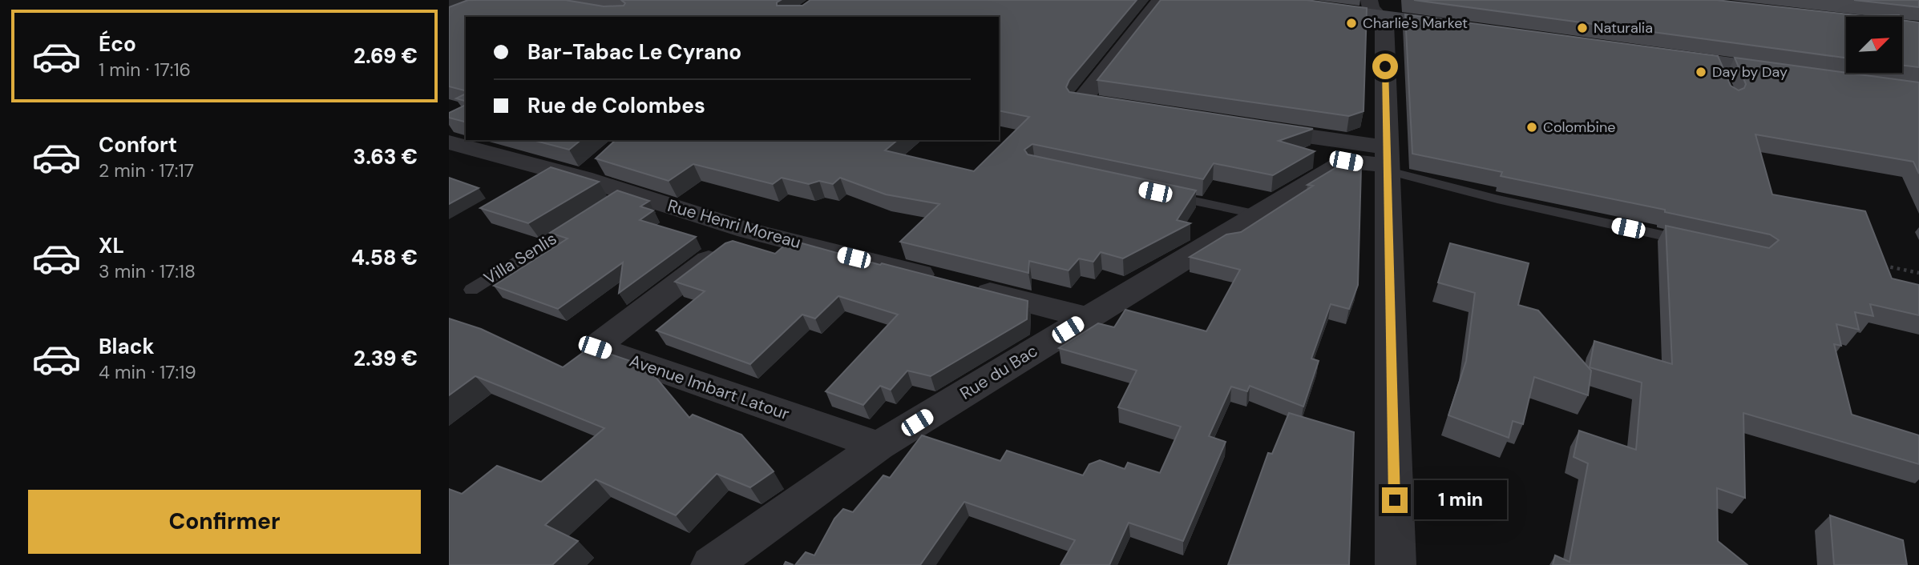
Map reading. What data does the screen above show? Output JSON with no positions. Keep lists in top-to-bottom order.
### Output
{
  "streets": {
    "street": ["Rue Henri Moreau", "Rue du Bac", "Avenue Imbart Latour"],
    "lane": ["Villa Senlis"]
  },
  "crossings": [
    ["Rue Henri Moreau", "Rue du Bac"],
    ["Rue Henri Moreau", "Avenue Imbart Latour"],
    ["Rue du Bac", "Avenue Imbart Latour"]
  ],
  "places": [
    "Charlie's Market",
    "Naturalia",
    "Day by Day",
    "Colombine"
  ],
  "north": "top right",
  "page": {
    "list": [
      {
        "name": "Éco",
        "note": "1 min · 17:16",
        "value": "2.69 €"
      },
      {
        "name": "Confort",
        "note": "2 min · 17:17",
        "value": "3.63 €"
      },
      {
        "name": "XL",
        "note": "3 min · 17:18",
        "value": "4.58 €"
      },
      {
        "name": "Black",
        "note": "4 min · 17:19",
        "value": "2.39 €"
      }
    ],
    "banner": ["Bar-Tabac Le Cyrano", "Rue de Colombes"],
    "buttons": "Confirmer",
    "bubble": "1 min"
  }
}
